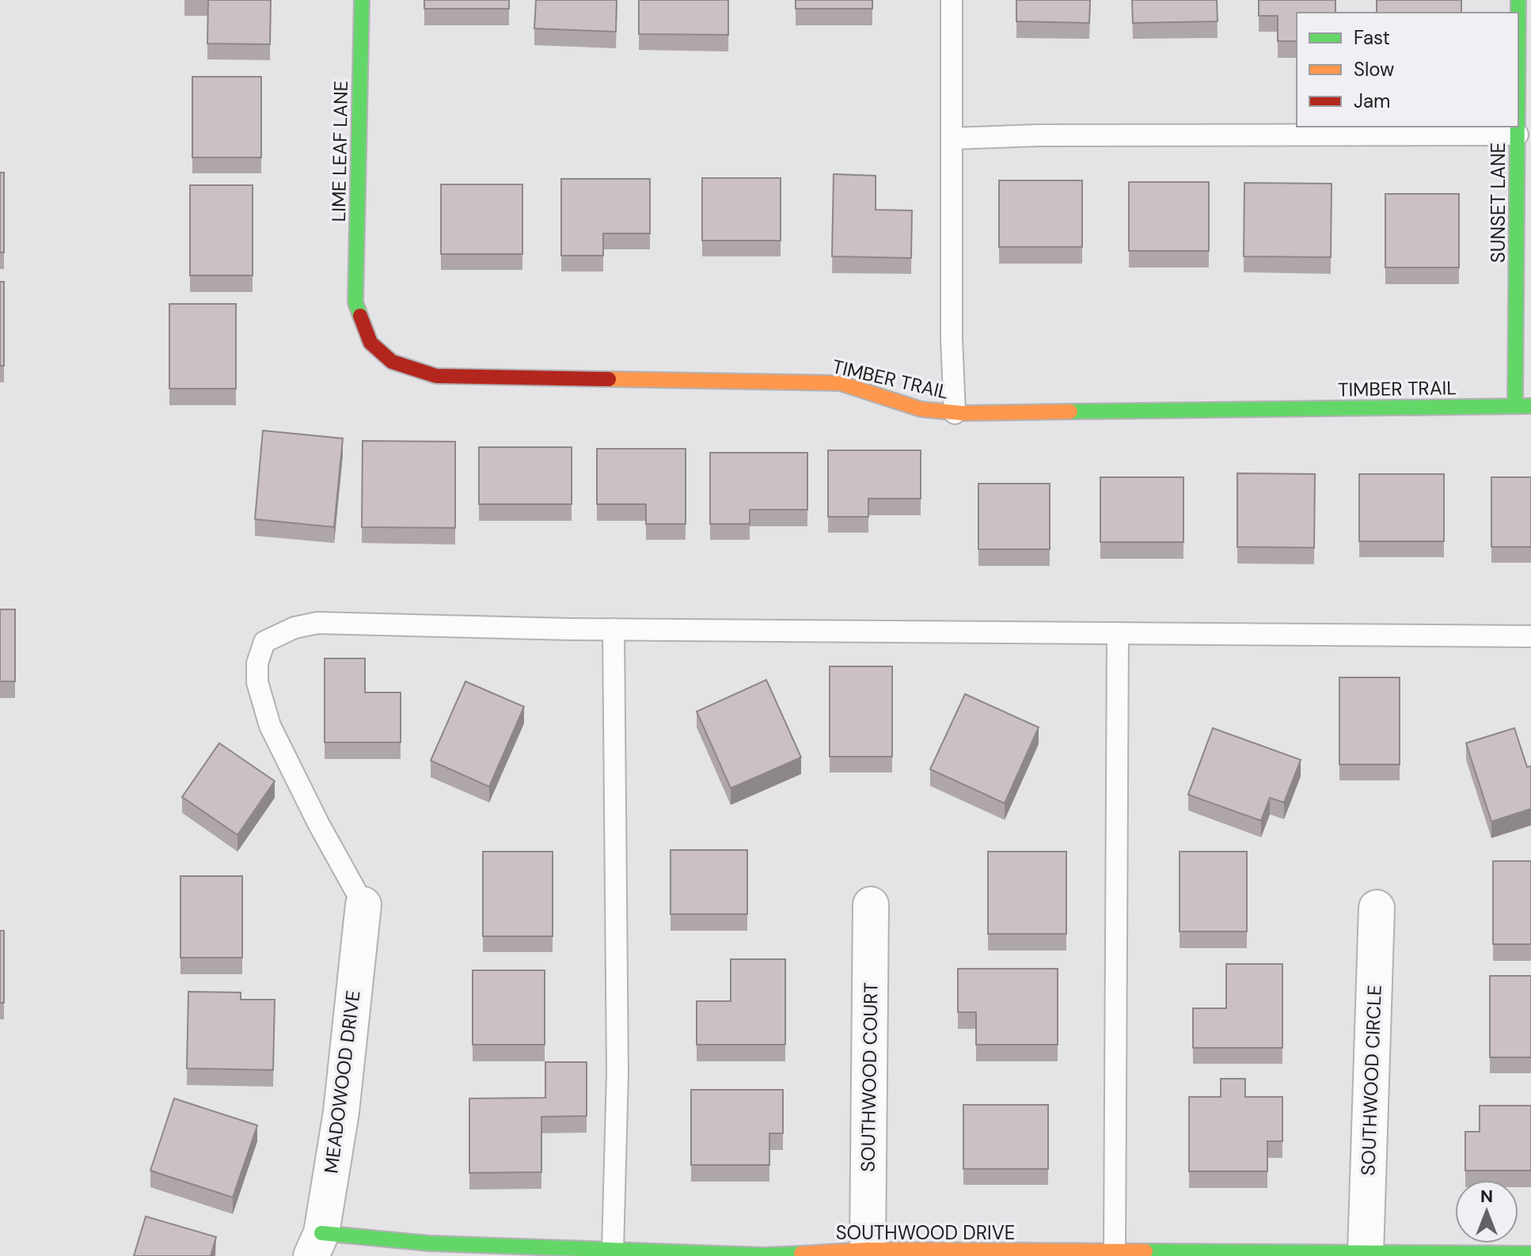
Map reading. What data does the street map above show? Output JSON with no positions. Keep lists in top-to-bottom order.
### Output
{
  "streets": {
    "street": [
      "LIME LEAF LANE",
      "SUNSET LANE",
      "TIMBER TRAIL",
      "SOUTHWOOD COURT",
      "SOUTHWOOD CIRCLE",
      "MEADOWOOD DRIVE",
      "SOUTHWOOD DRIVE"
    ]
  },
  "crossings": [
    ["LIME LEAF LANE", "TIMBER TRAIL"],
    ["SUNSET LANE", "TIMBER TRAIL"],
    ["SOUTHWOOD COURT", "SOUTHWOOD DRIVE"],
    ["SOUTHWOOD CIRCLE", "SOUTHWOOD DRIVE"],
    ["MEADOWOOD DRIVE", "SOUTHWOOD DRIVE"]
  ],
  "legend": ["Fast", "Slow", "Jam"],
  "north": "top"
}
